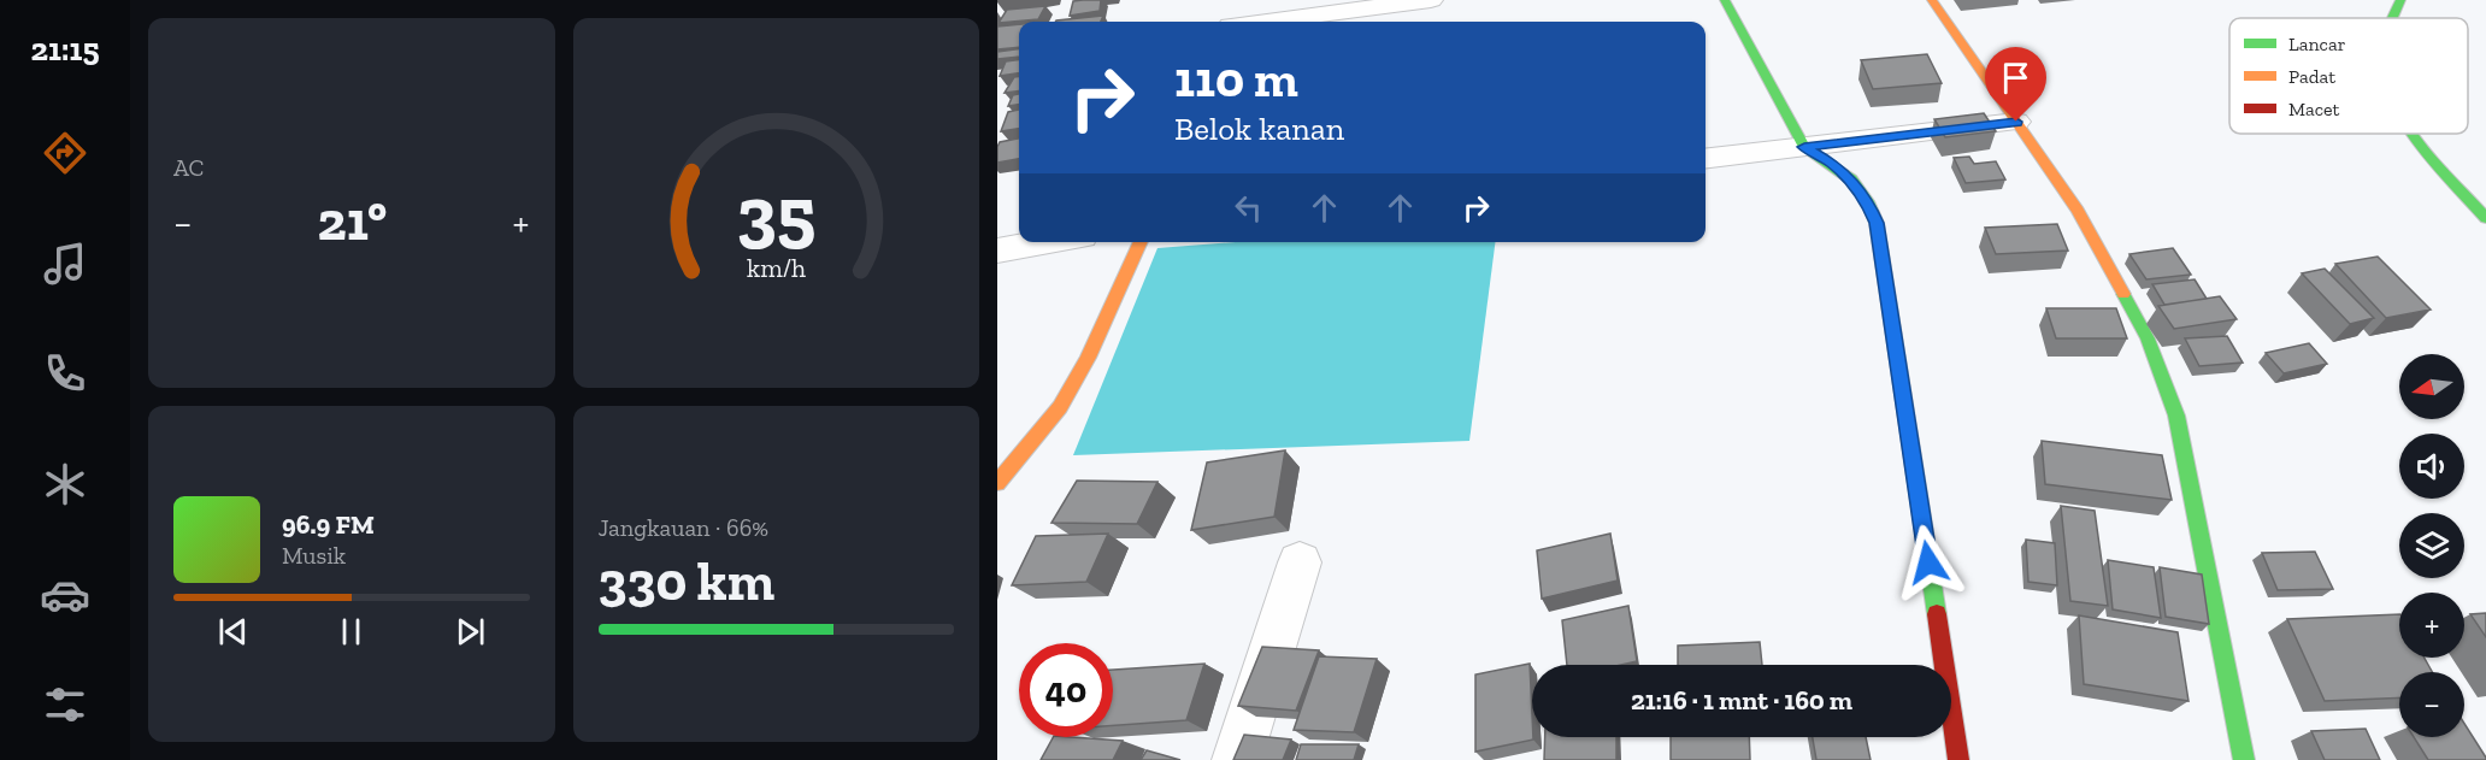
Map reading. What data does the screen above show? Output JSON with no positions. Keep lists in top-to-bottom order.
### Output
{
  "legend": ["Lancar", "Padat", "Macet"],
  "north": "left",
  "page": {
    "tabs": "21:15",
    "tile": [
      "AC",
      ["Jangkauan · 66%", "330 km"]
    ],
    "turn": ["110 m", "Belok kanan"],
    "heat": ["−", "21°", "+"],
    "map_buttons": ["+", "−"],
    "song": ["96.9 FM", "Musik"],
    "limit": "40",
    "trip": "21:16 · 1 mnt · 160 m",
    "gauge": ["35", "km/h"]
  }
}
